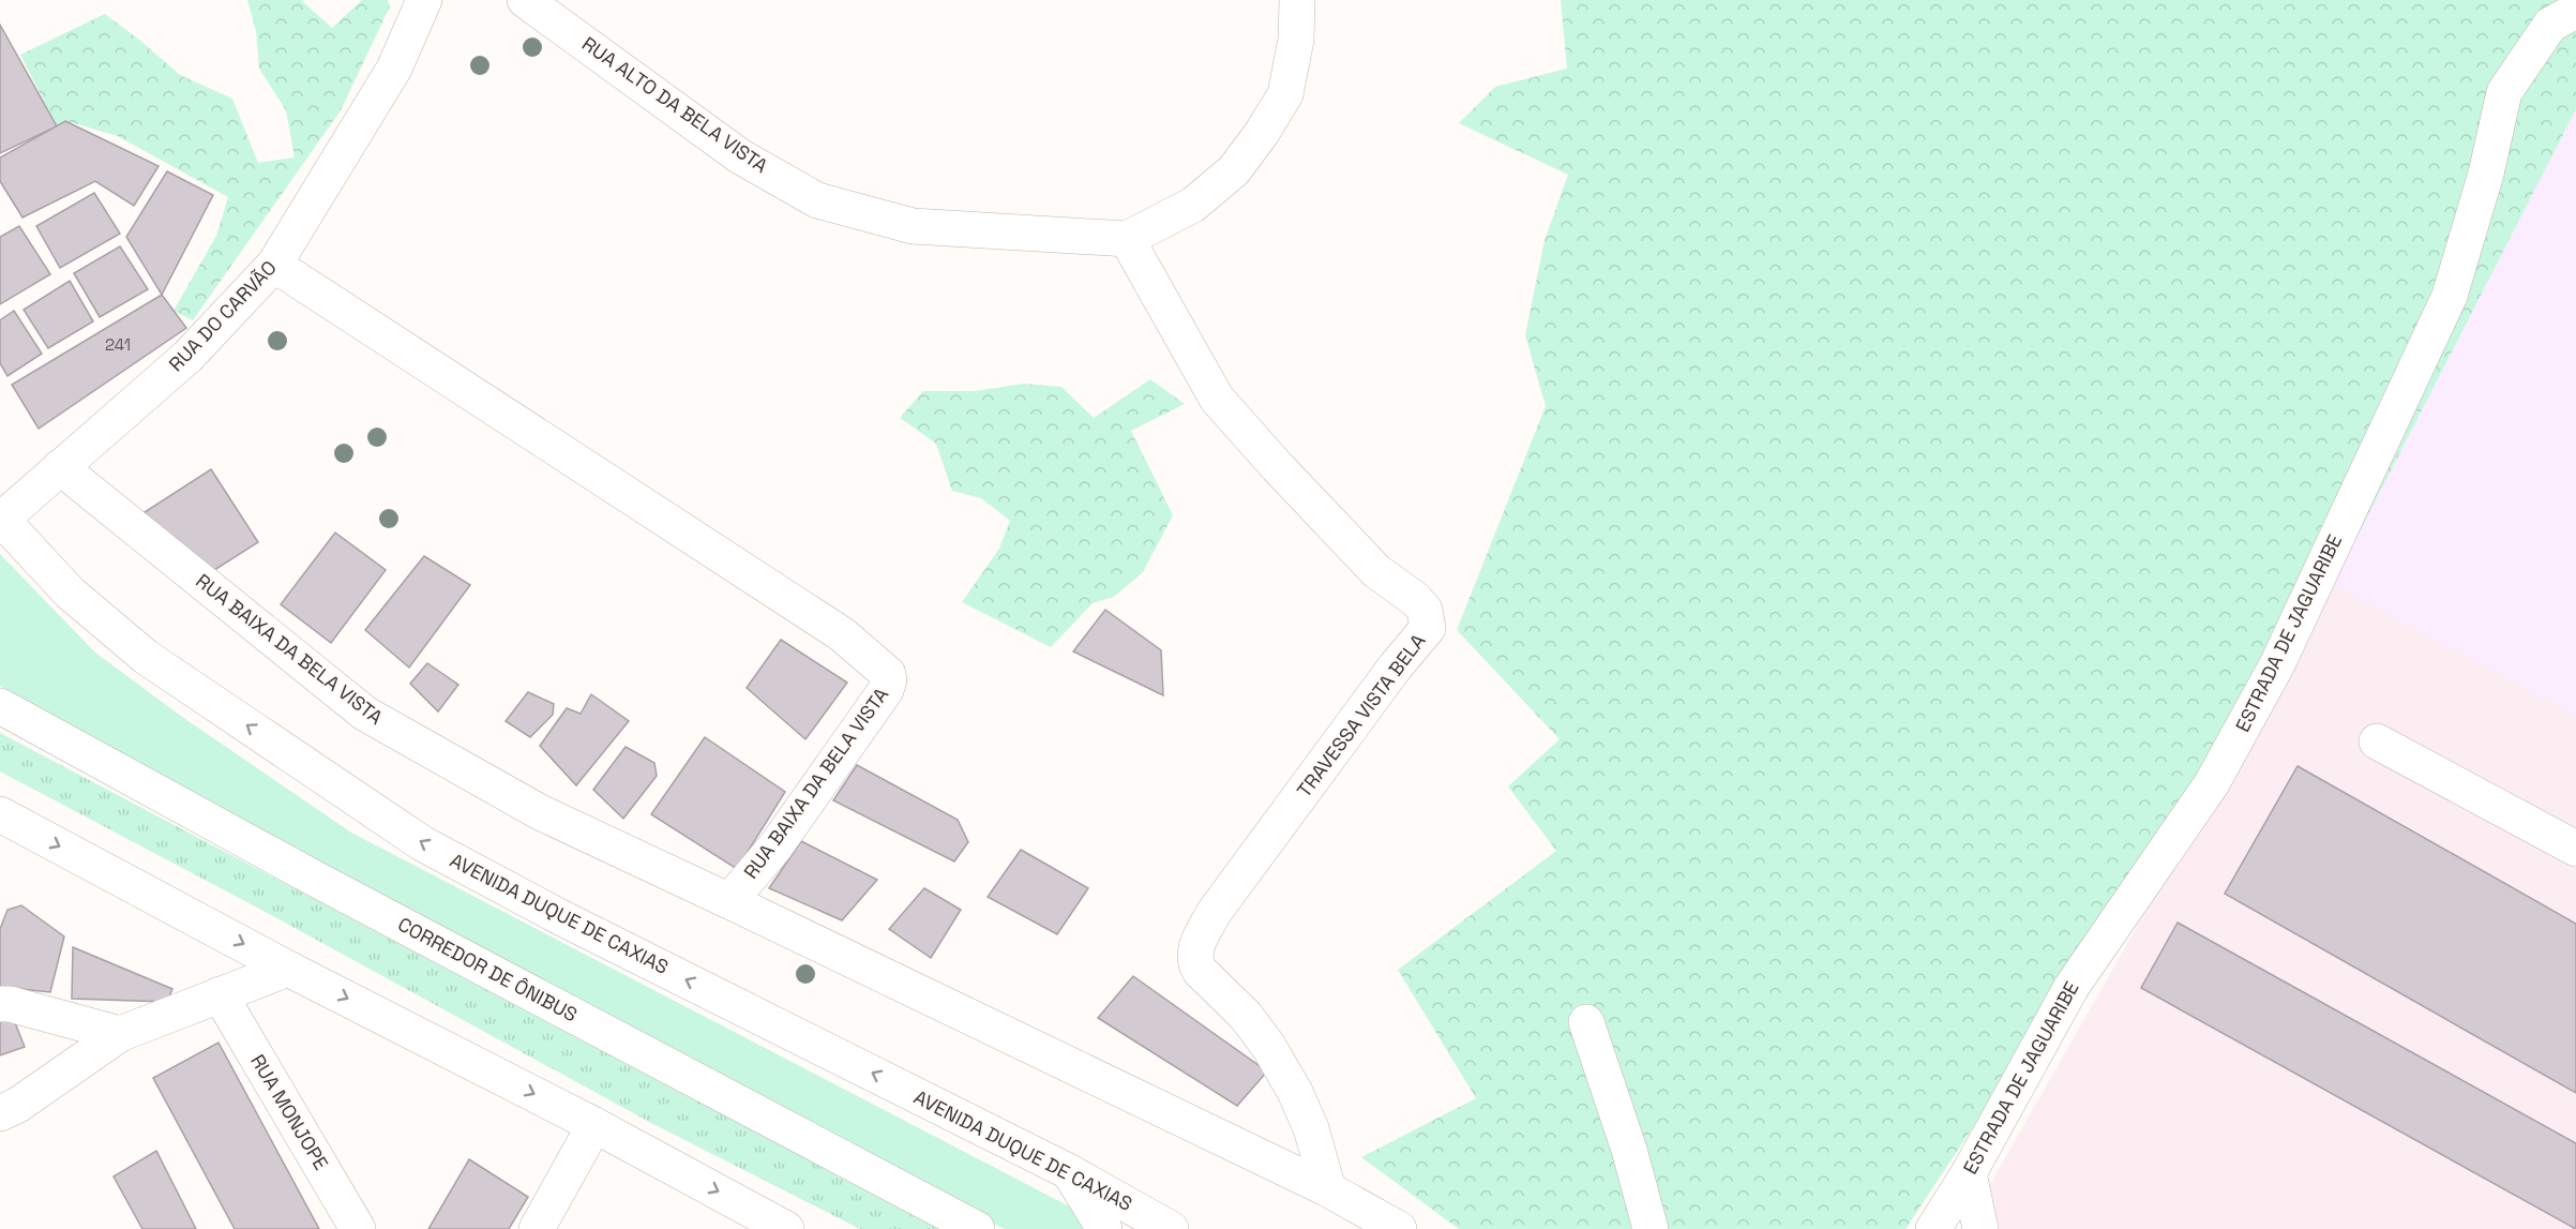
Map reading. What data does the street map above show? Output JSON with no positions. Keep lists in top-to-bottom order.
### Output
{
  "streets": {
    "main road": [
      "RUA ALTO DA BELA VISTA",
      "RUA DO CARVÃO",
      "ESTRADA DE JAGUARIBE",
      "RUA BAIXA DA BELA VISTA",
      "TRAVESSA VISTA BELA",
      "AVENIDA DUQUE DE CAXIAS",
      "CORREDOR DE ÔNIBUS",
      "RUA MONJOPE"
    ]
  },
  "crossings": [
    ["RUA ALTO DA BELA VISTA", "TRAVESSA VISTA BELA"],
    ["RUA DO CARVÃO", "RUA BAIXA DA BELA VISTA"],
    ["RUA DO CARVÃO", "AVENIDA DUQUE DE CAXIAS"]
  ],
  "house_numbers": ["241"]
}
